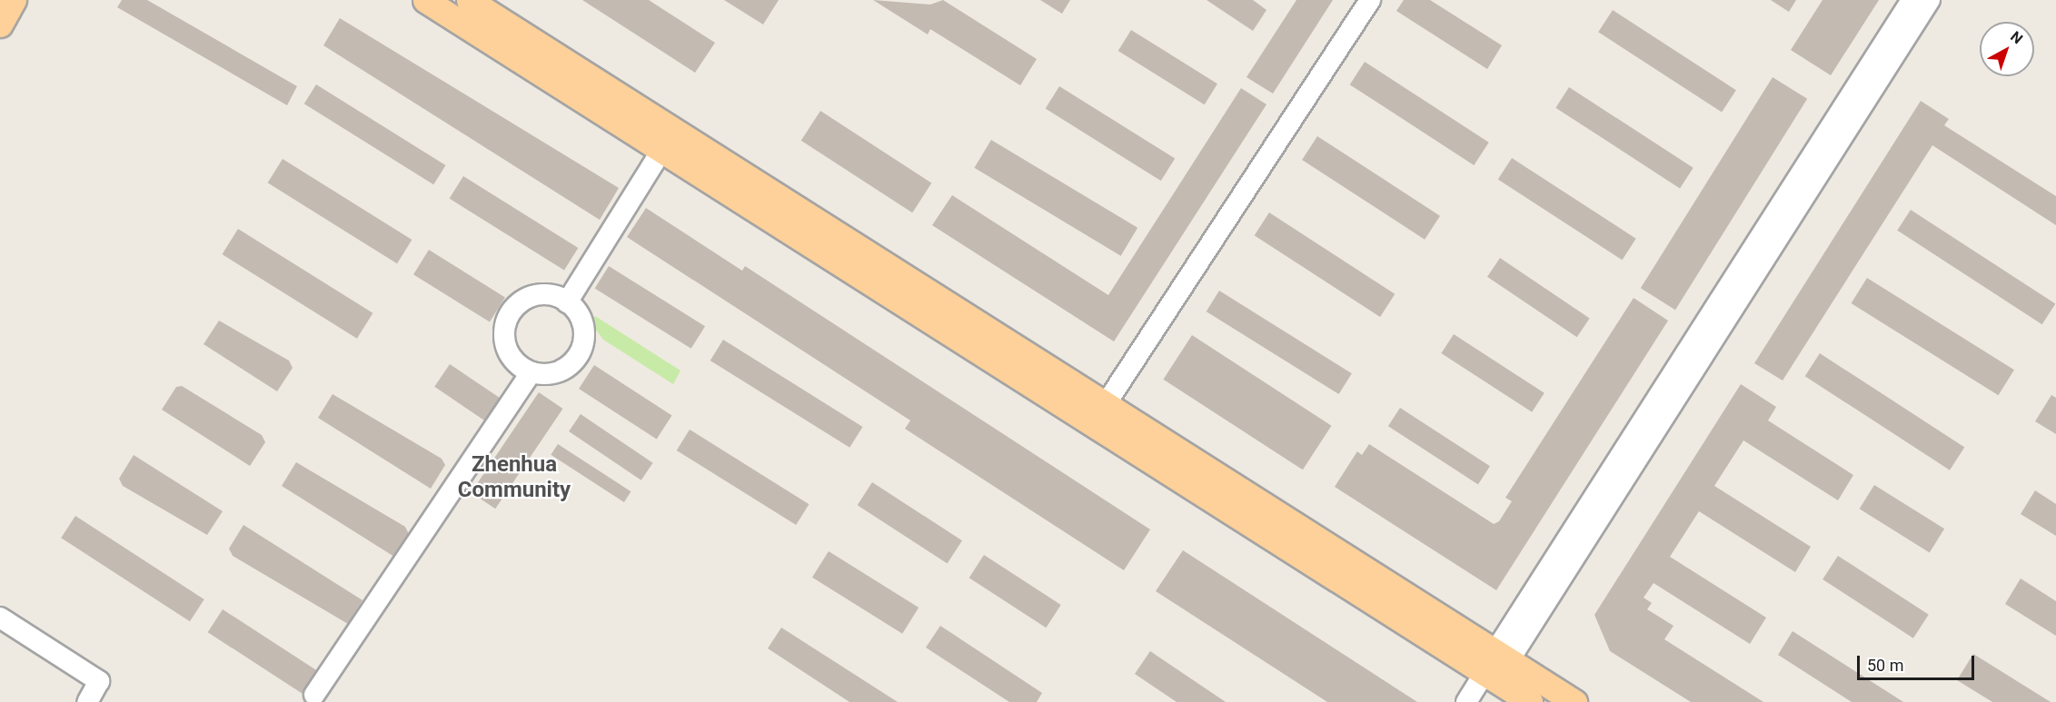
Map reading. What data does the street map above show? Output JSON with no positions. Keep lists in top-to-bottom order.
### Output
{
  "districts": ["Zhenhua Community"],
  "scale_bar": "50 m",
  "north": "top right"
}
